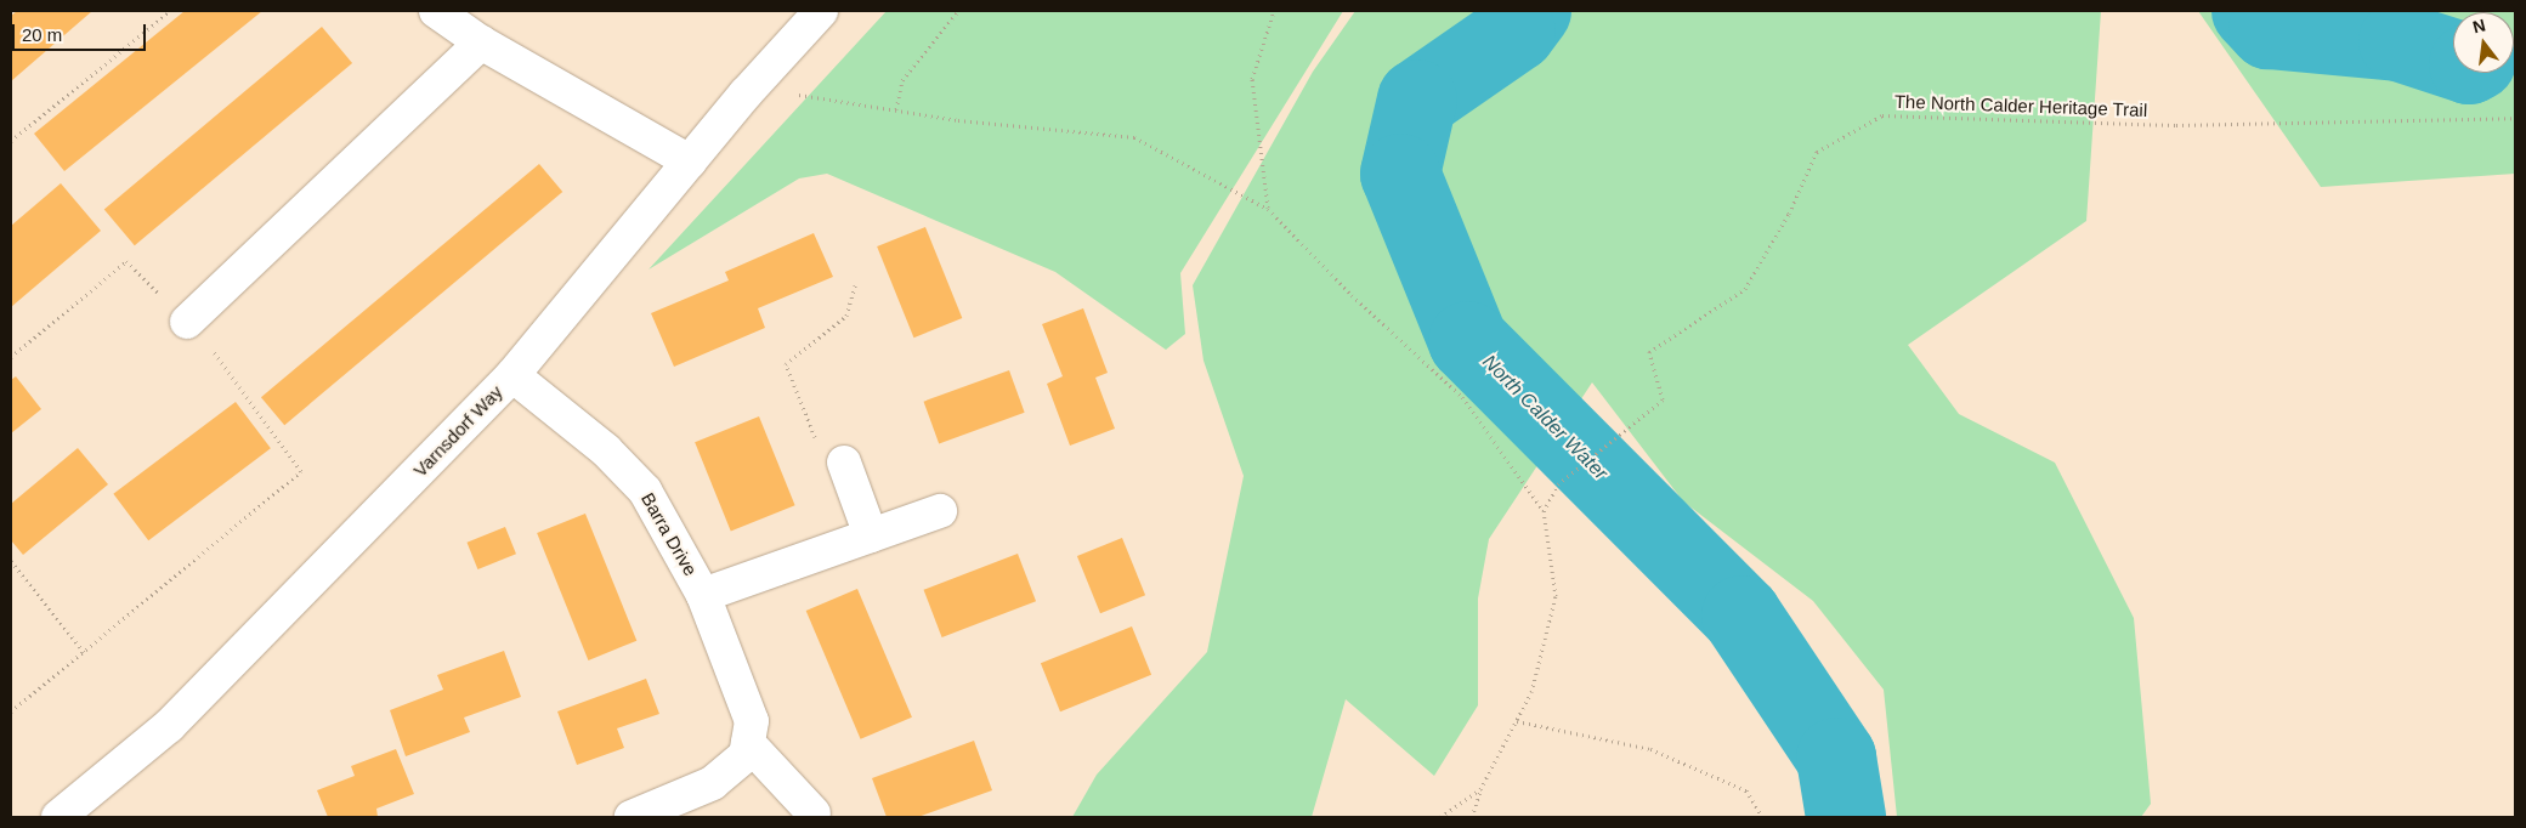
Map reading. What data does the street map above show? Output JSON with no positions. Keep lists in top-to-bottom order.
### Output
{
  "streets": {
    "street": ["Varnsdorf Way", "Barra Drive"],
    "path": ["The North Calder Heritage Trail"]
  },
  "crossings": [
    ["Varnsdorf Way", "Barra Drive"]
  ],
  "water": ["North Calder Water"],
  "scale_bar": "20 m",
  "north": "top"
}
